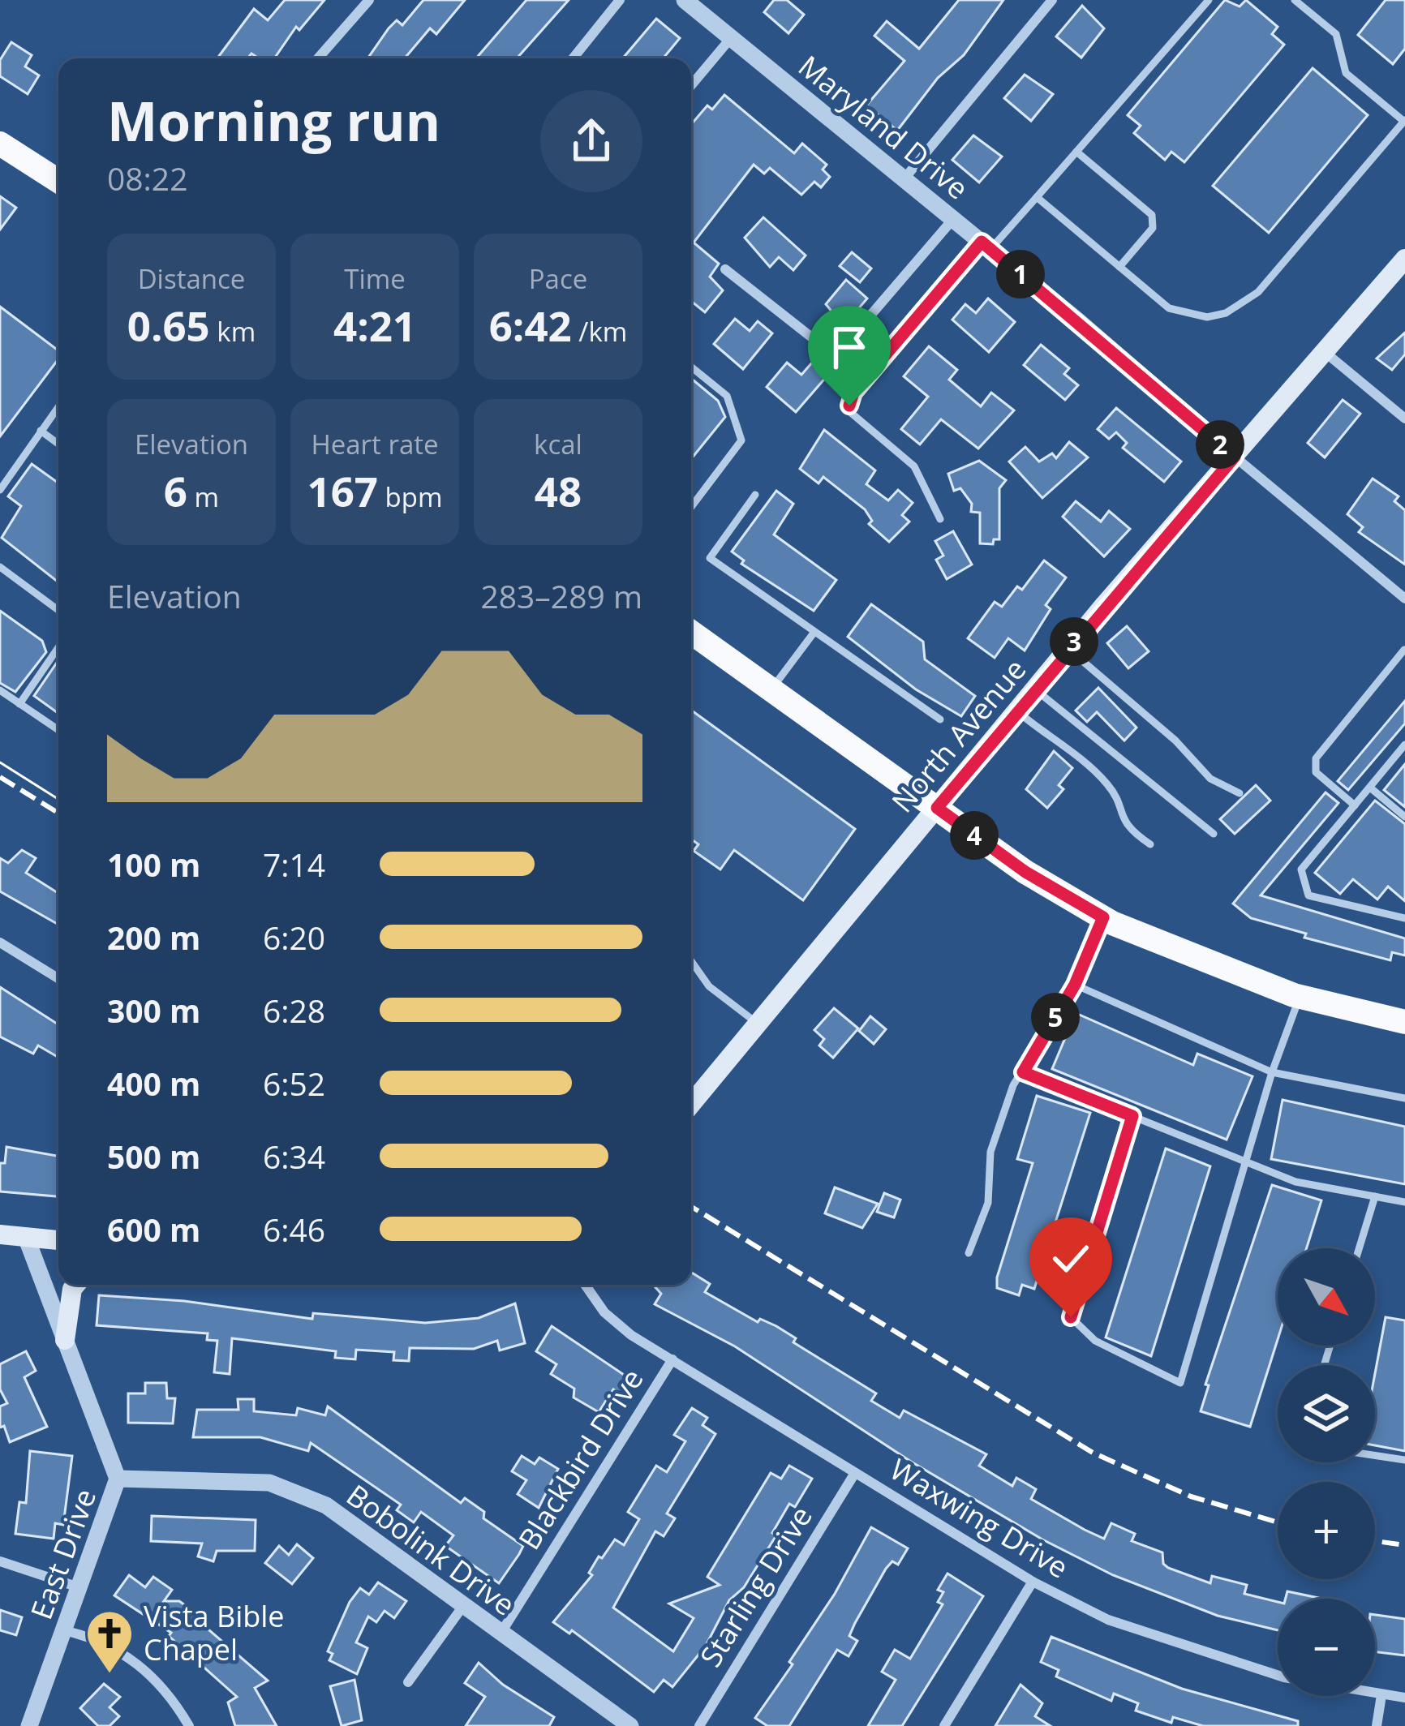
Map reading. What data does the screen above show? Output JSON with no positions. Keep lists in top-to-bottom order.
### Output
{
  "streets": {
    "main road": ["North Avenue"],
    "street": [
      "Maryland Drive",
      "Blackbird Drive",
      "Waxwing Drive",
      "Bobolink Drive",
      "East Drive",
      "Starling Drive"
    ]
  },
  "crossings": [
    ["Maryland Drive", "North Avenue"],
    ["Blackbird Drive", "Waxwing Drive"],
    ["Blackbird Drive", "Bobolink Drive"],
    ["Waxwing Drive", "Starling Drive"],
    ["Bobolink Drive", "East Drive"]
  ],
  "places": {
    "church": ["Vista Bible Chapel"]
  },
  "north": "bottom right",
  "page": {
    "heading": ["Morning run", "08:22"],
    "stats": [
      ["Distance", "0.65 km"],
      ["Time", "4:21"],
      ["Pace", "6:42 /km"],
      ["Elevation", "6 m"],
      ["Heart rate", "167 bpm"],
      ["kcal", "48"]
    ],
    "pins": [
      "1",
      "2",
      "3",
      "4",
      "5"
    ],
    "chart": ["Elevation", "283–289 m"],
    "list": [
      {
        "name": "100 m",
        "note": "7:14"
      },
      {
        "name": "200 m",
        "note": "6:20"
      },
      {
        "name": "300 m",
        "note": "6:28"
      },
      {
        "name": "400 m",
        "note": "6:52"
      },
      {
        "name": "500 m",
        "note": "6:34"
      },
      {
        "name": "600 m",
        "note": "6:46"
      }
    ],
    "map_buttons": ["+", "−"]
  }
}
